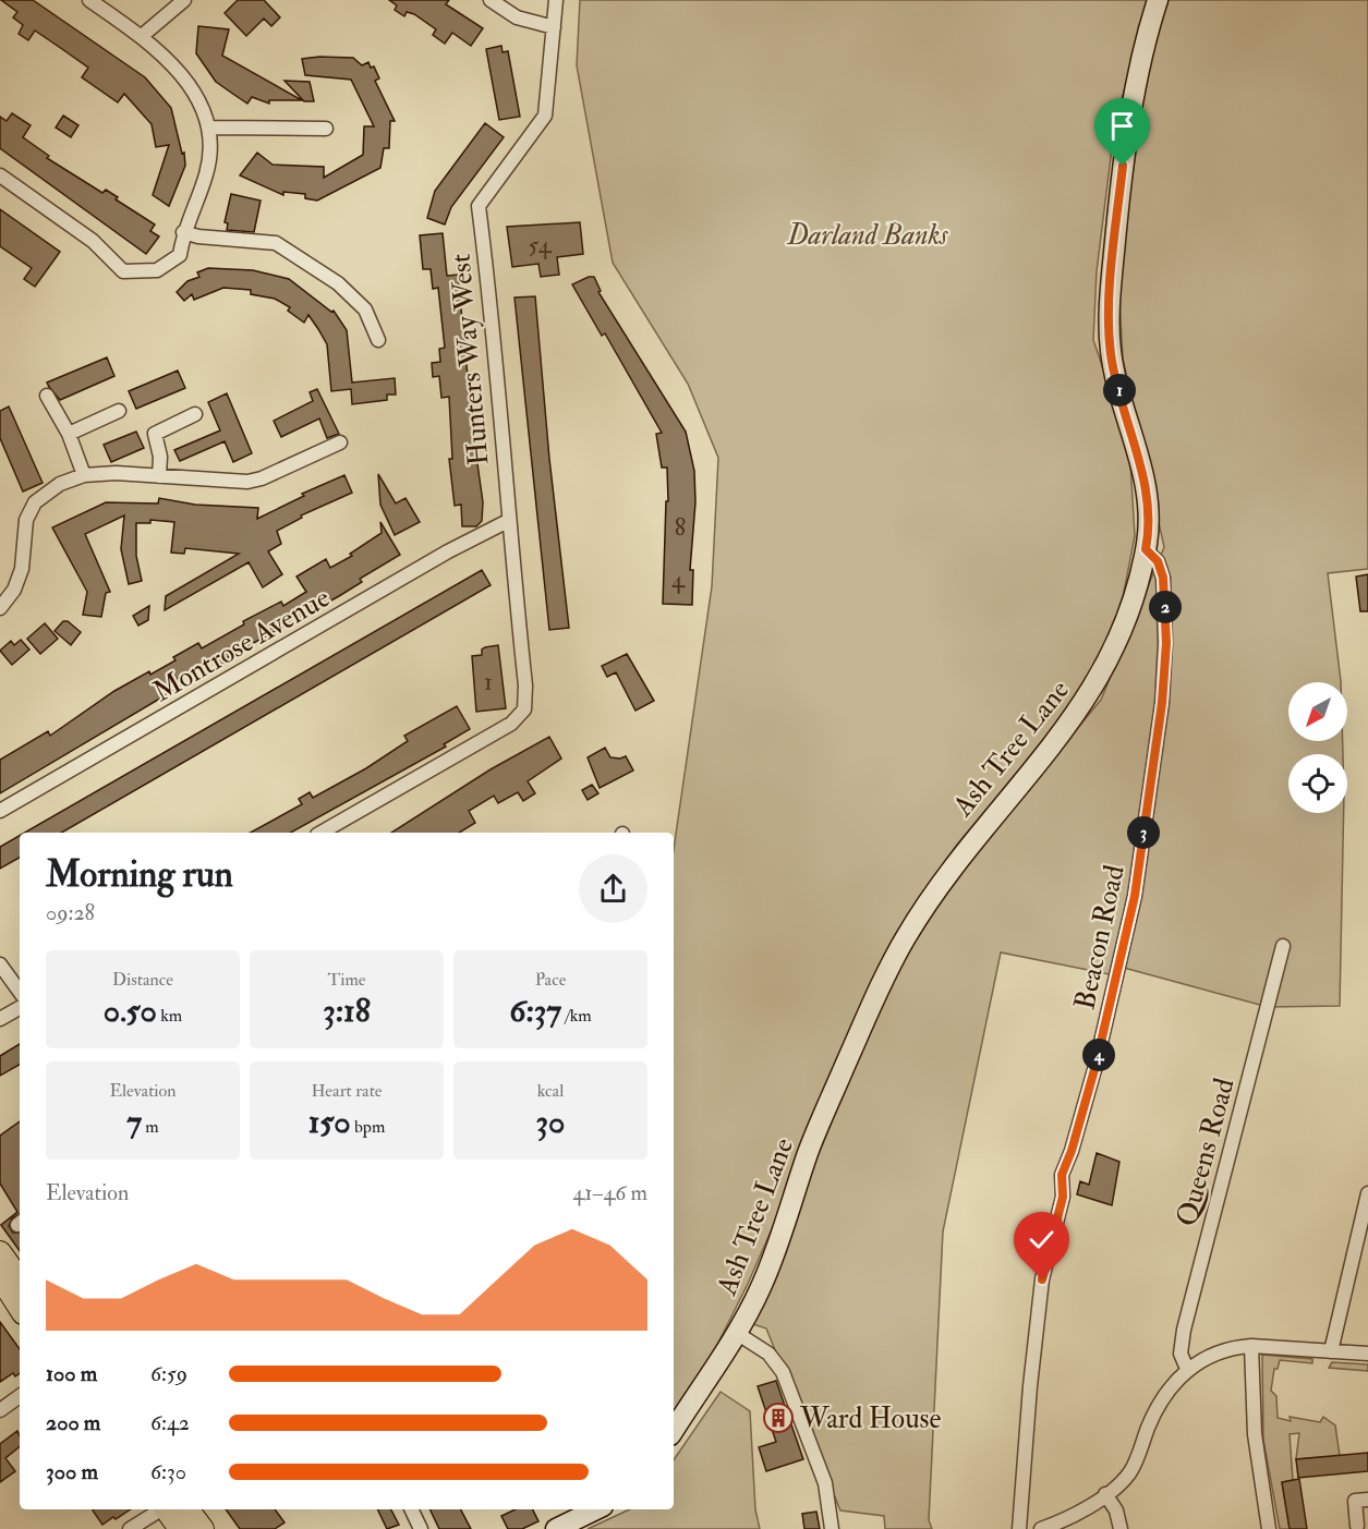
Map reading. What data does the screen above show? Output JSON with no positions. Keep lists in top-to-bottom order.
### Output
{
  "streets": {
    "street": [
      "Hunters Way West",
      "Montrose Avenue",
      "Ash Tree Lane",
      "Beacon Road",
      "Queens Road"
    ]
  },
  "crossings": [
    ["Hunters Way West", "Montrose Avenue"],
    ["Ash Tree Lane", "Beacon Road"]
  ],
  "parks": ["Darland Banks"],
  "places": {
    "building": ["Ward House"]
  },
  "house_numbers": [
    "54",
    "8",
    "4",
    "1"
  ],
  "north": "bottom left",
  "page": {
    "pins": [
      "1",
      "2",
      "3",
      "4"
    ],
    "heading": ["Morning run", "09:28"],
    "stats": [
      ["Distance", "0.50 km"],
      ["Time", "3:18"],
      ["Pace", "6:37 /km"],
      ["Elevation", "7 m"],
      ["Heart rate", "150 bpm"],
      ["kcal", "30"]
    ],
    "chart": ["Elevation", "41–46 m"],
    "list": [
      {
        "name": "100 m",
        "note": "6:59"
      },
      {
        "name": "200 m",
        "note": "6:42"
      },
      {
        "name": "300 m",
        "note": "6:30"
      }
    ]
  }
}
